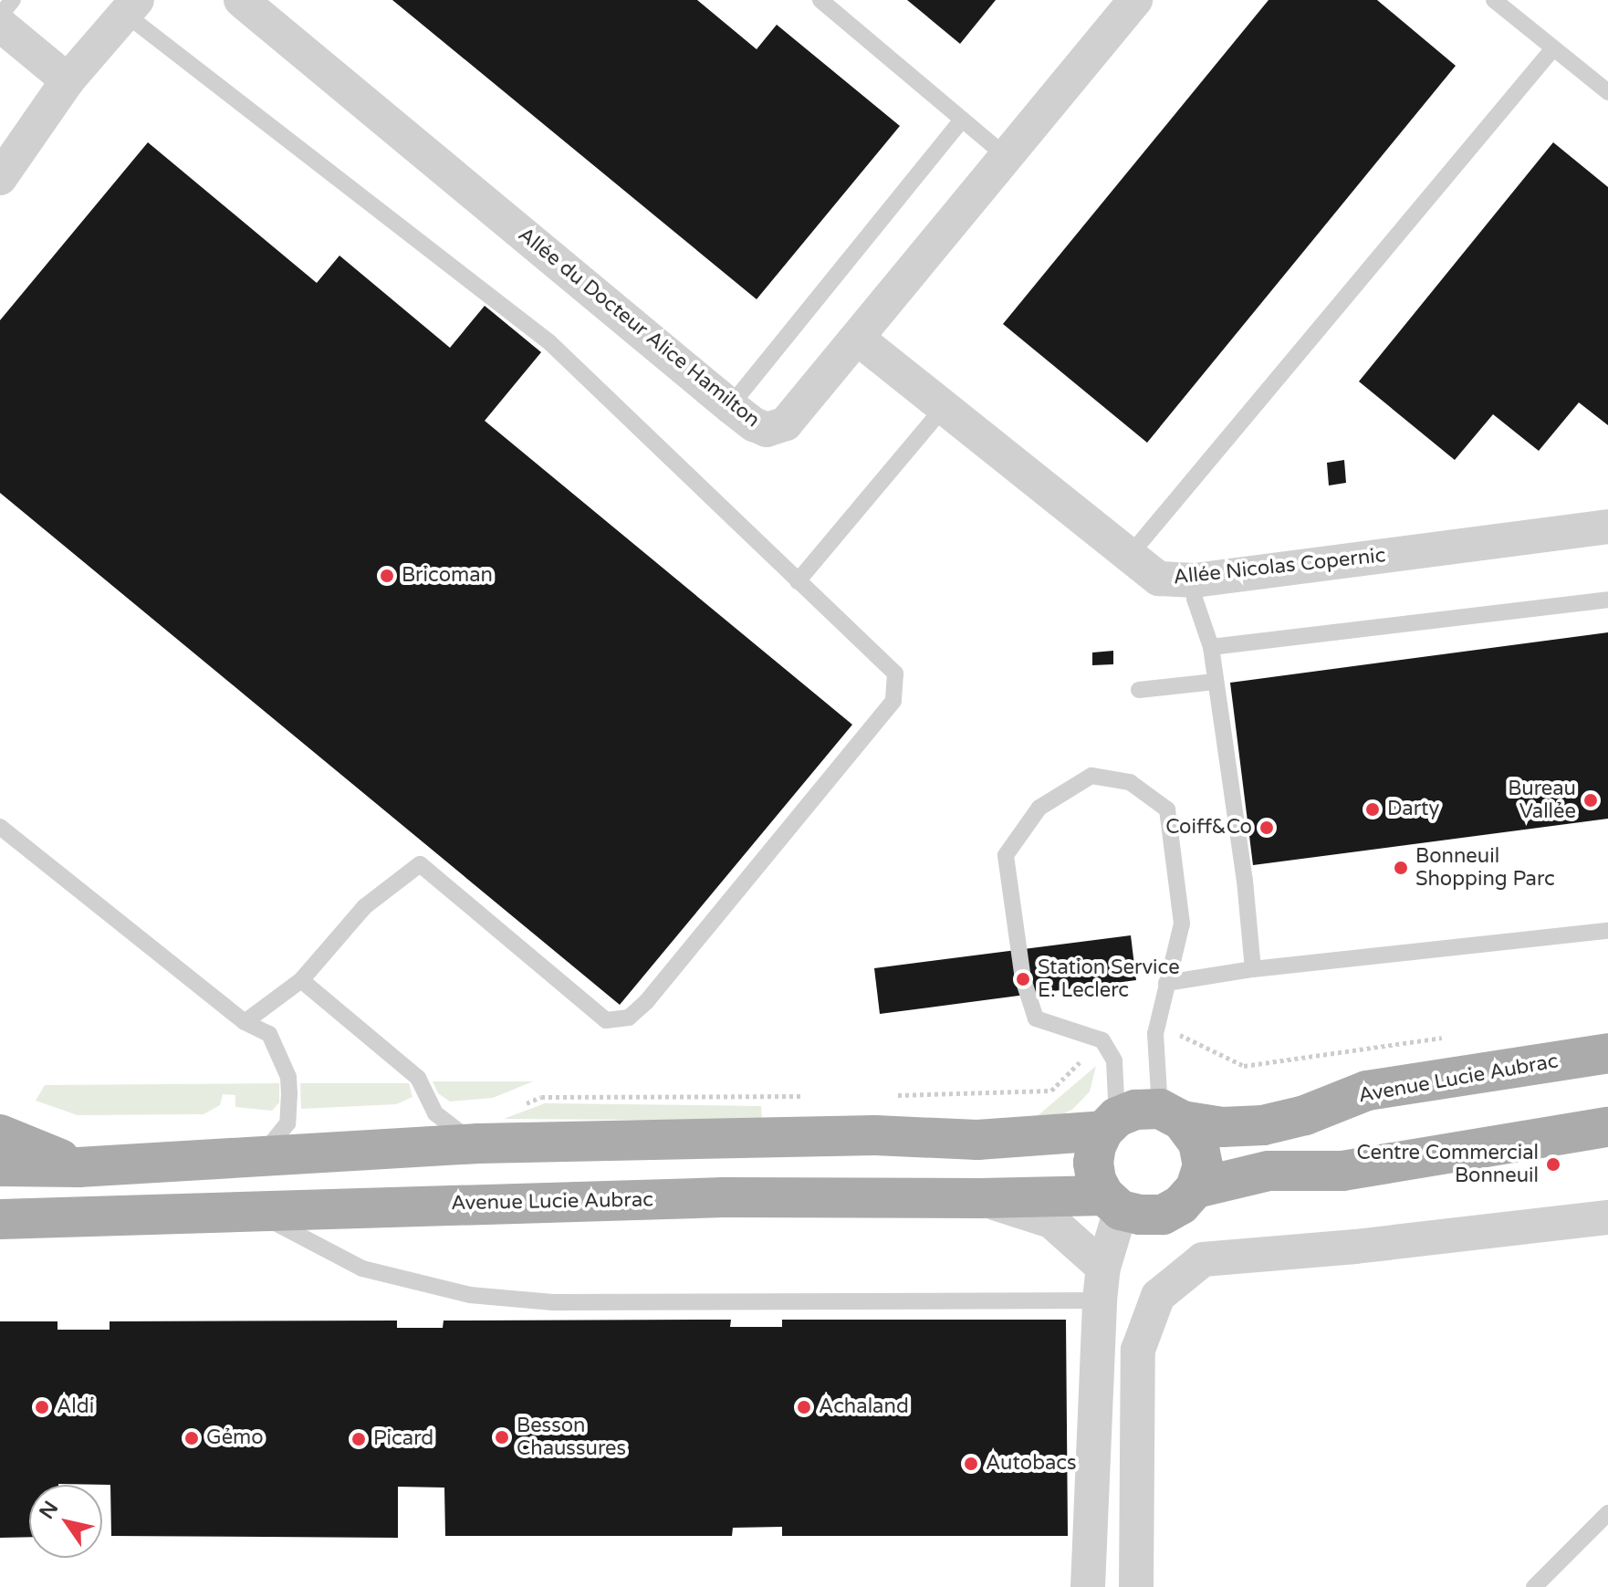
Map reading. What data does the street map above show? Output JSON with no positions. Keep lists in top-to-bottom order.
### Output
{
  "streets": {
    "main road": ["Avenue Lucie Aubrac"],
    "street": ["Allée du Docteur Alice Hamilton", "Allée Nicolas Copernic"]
  },
  "crossings": [
    ["Allée du Docteur Alice Hamilton", "Allée Nicolas Copernic"]
  ],
  "places": [
    "Bricoman",
    "Bureau Vallée",
    "Darty",
    "Coiff&Co",
    "Bonneuil Shopping Parc",
    "Station Service E. Leclerc",
    "Centre Commercial Bonneuil",
    "Aldi",
    "Achaland",
    "Besson Chaussures",
    "Gémo",
    "Picard",
    "Autobacs"
  ],
  "north": "top left"
}
